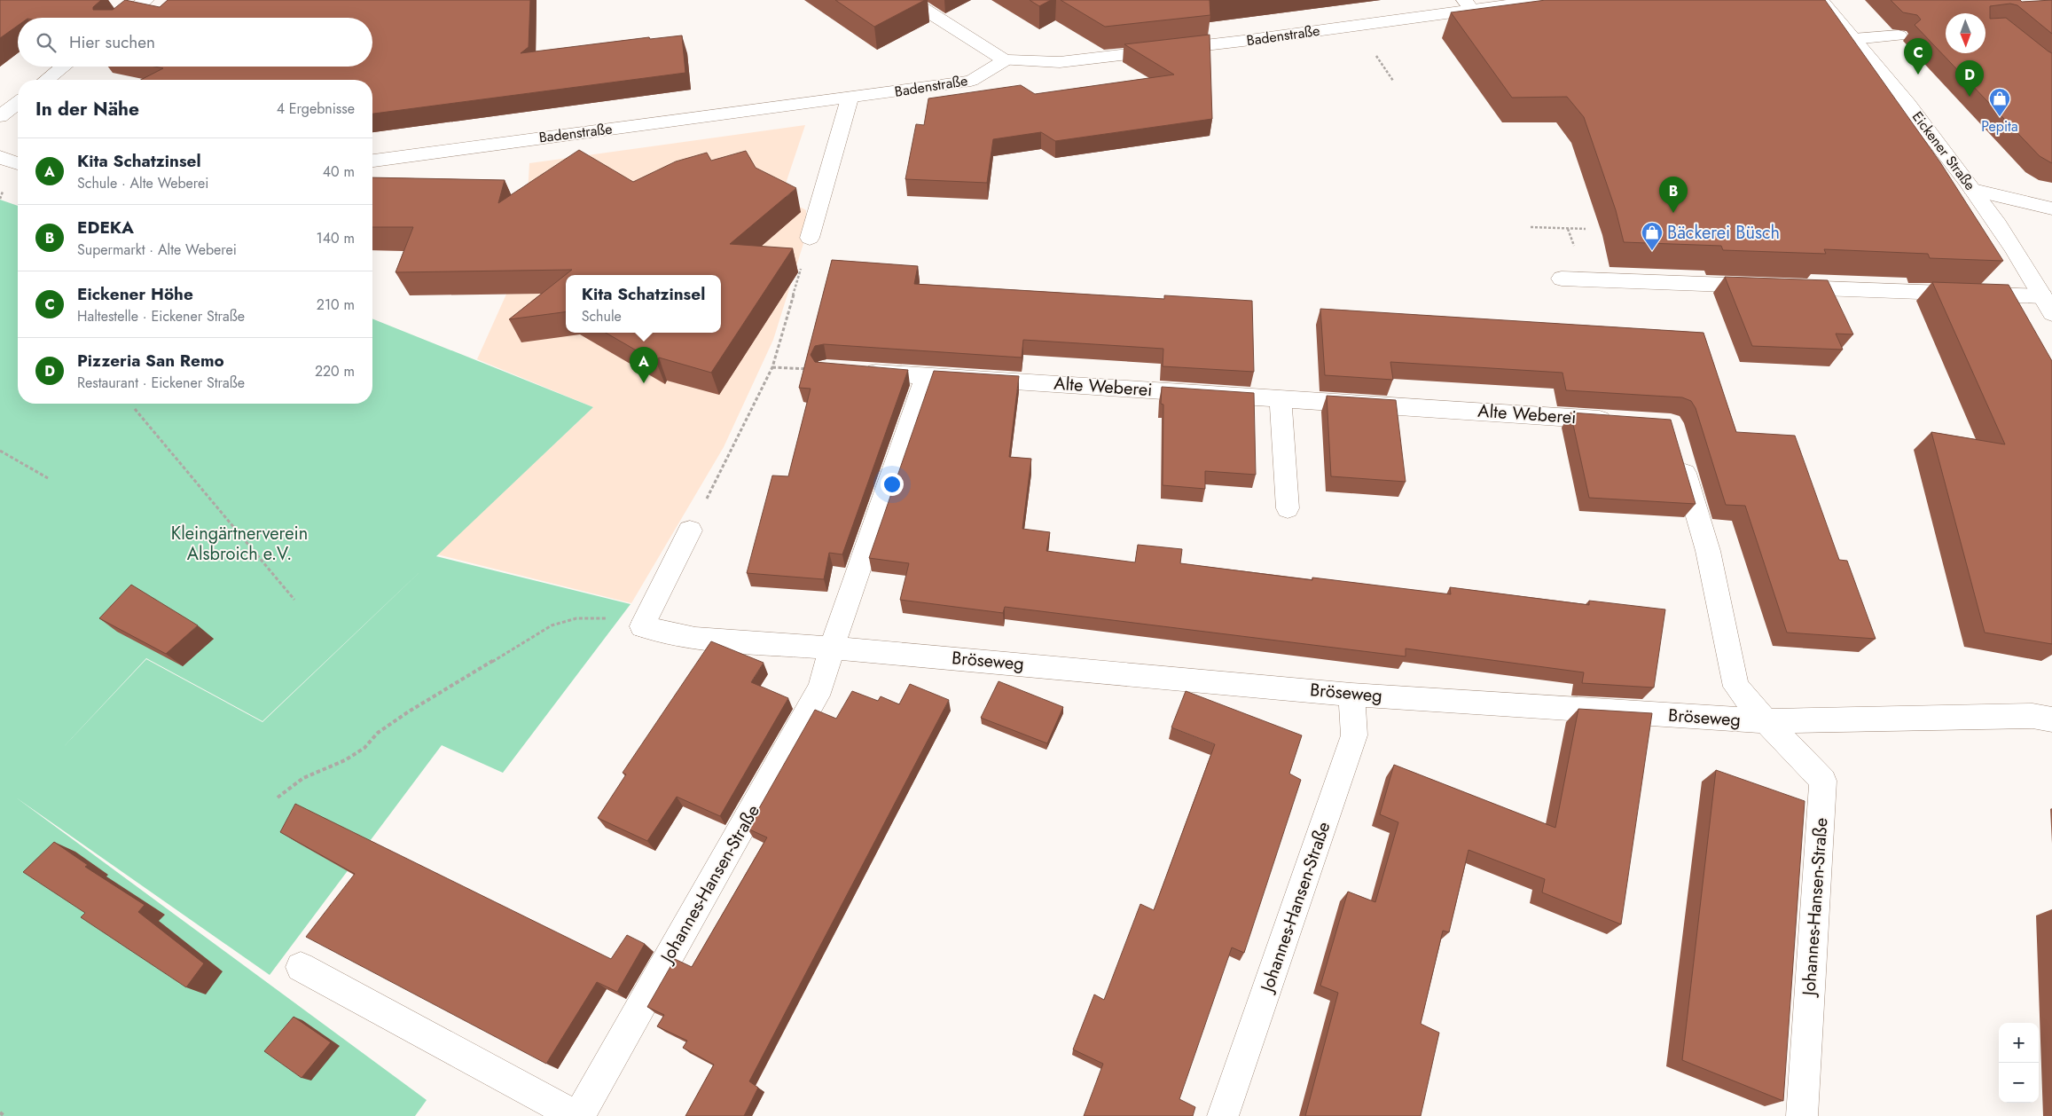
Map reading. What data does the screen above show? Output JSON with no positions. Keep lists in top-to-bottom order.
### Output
{
  "streets": {
    "street": [
      "Badenstraße",
      "Eickener Straße",
      "Alte Weberei",
      "Bröseweg",
      "Johannes-Hansen-Straße"
    ]
  },
  "crossings": [
    ["Bröseweg", "Johannes-Hansen-Straße"]
  ],
  "parks": ["Kleingärtnerverein Alsbroich e.V."],
  "places": {
    "shop": ["Pepita", "Bäckerei Büsch"]
  },
  "north": "bottom",
  "page": {
    "search": "Hier suchen",
    "pins": [
      "C",
      "D",
      "B",
      "A"
    ],
    "heading": ["In der Nähe", "4 Ergebnisse"],
    "list": [
      {
        "mark": "A",
        "name": "Kita Schatzinsel",
        "note": "Schule · Alte Weberei",
        "value": "40 m"
      },
      {
        "mark": "B",
        "name": "EDEKA",
        "note": "Supermarkt · Alte Weberei",
        "value": "140 m"
      },
      {
        "mark": "C",
        "name": "Eickener Höhe",
        "note": "Haltestelle · Eickener Straße",
        "value": "210 m"
      },
      {
        "mark": "D",
        "name": "Pizzeria San Remo",
        "note": "Restaurant · Eickener Straße",
        "value": "220 m"
      }
    ],
    "popup": ["Kita Schatzinsel", "Schule"],
    "map_buttons": ["+", "−"]
  }
}
